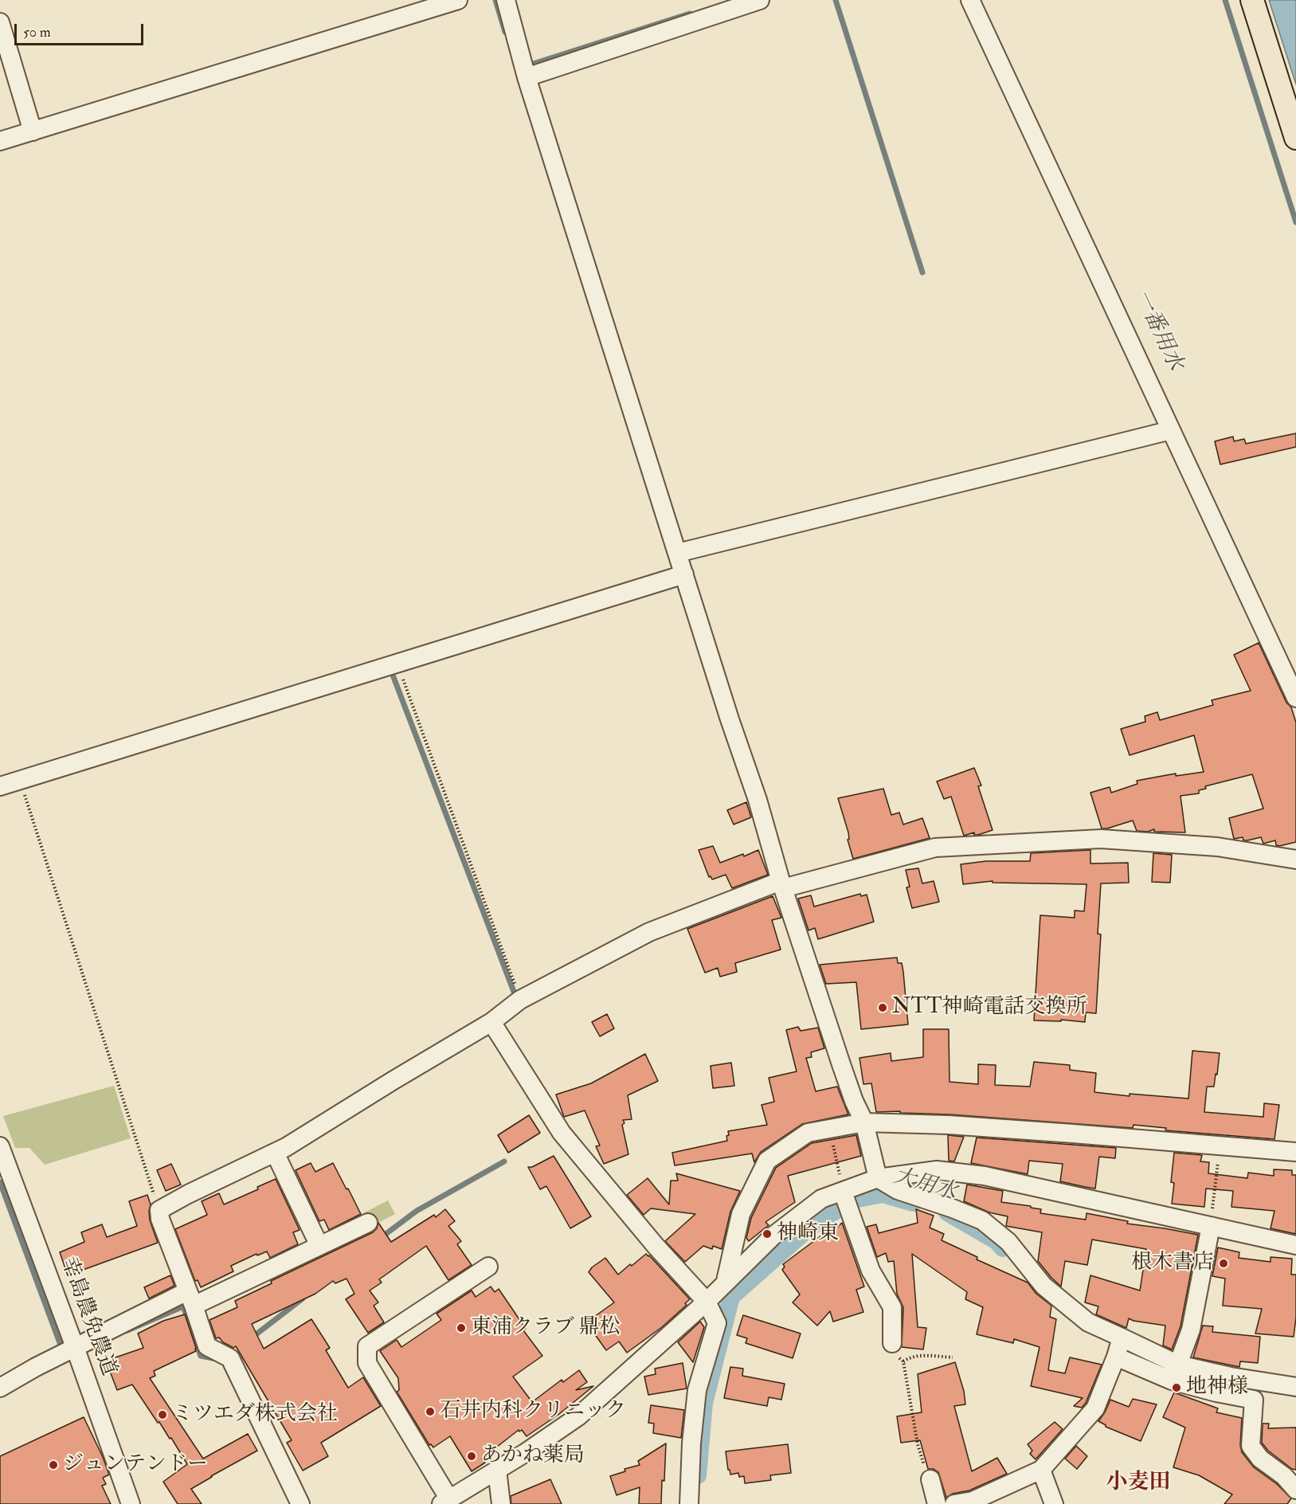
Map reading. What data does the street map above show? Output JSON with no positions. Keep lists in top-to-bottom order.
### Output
{
  "streets": {
    "street": ["幸島農免農道"]
  },
  "districts": ["小麦田"],
  "water": ["一番用水", "大用水"],
  "places": [
    "NTT神崎電話交換所",
    "神崎東",
    "根木書店",
    "東浦クラブ 鼎松",
    "地神様",
    "石井内科クリニック",
    "ミツエダ株式会社",
    "あかね薬局",
    "ジュンテンドー"
  ],
  "scale_bar": "50 m"
}
